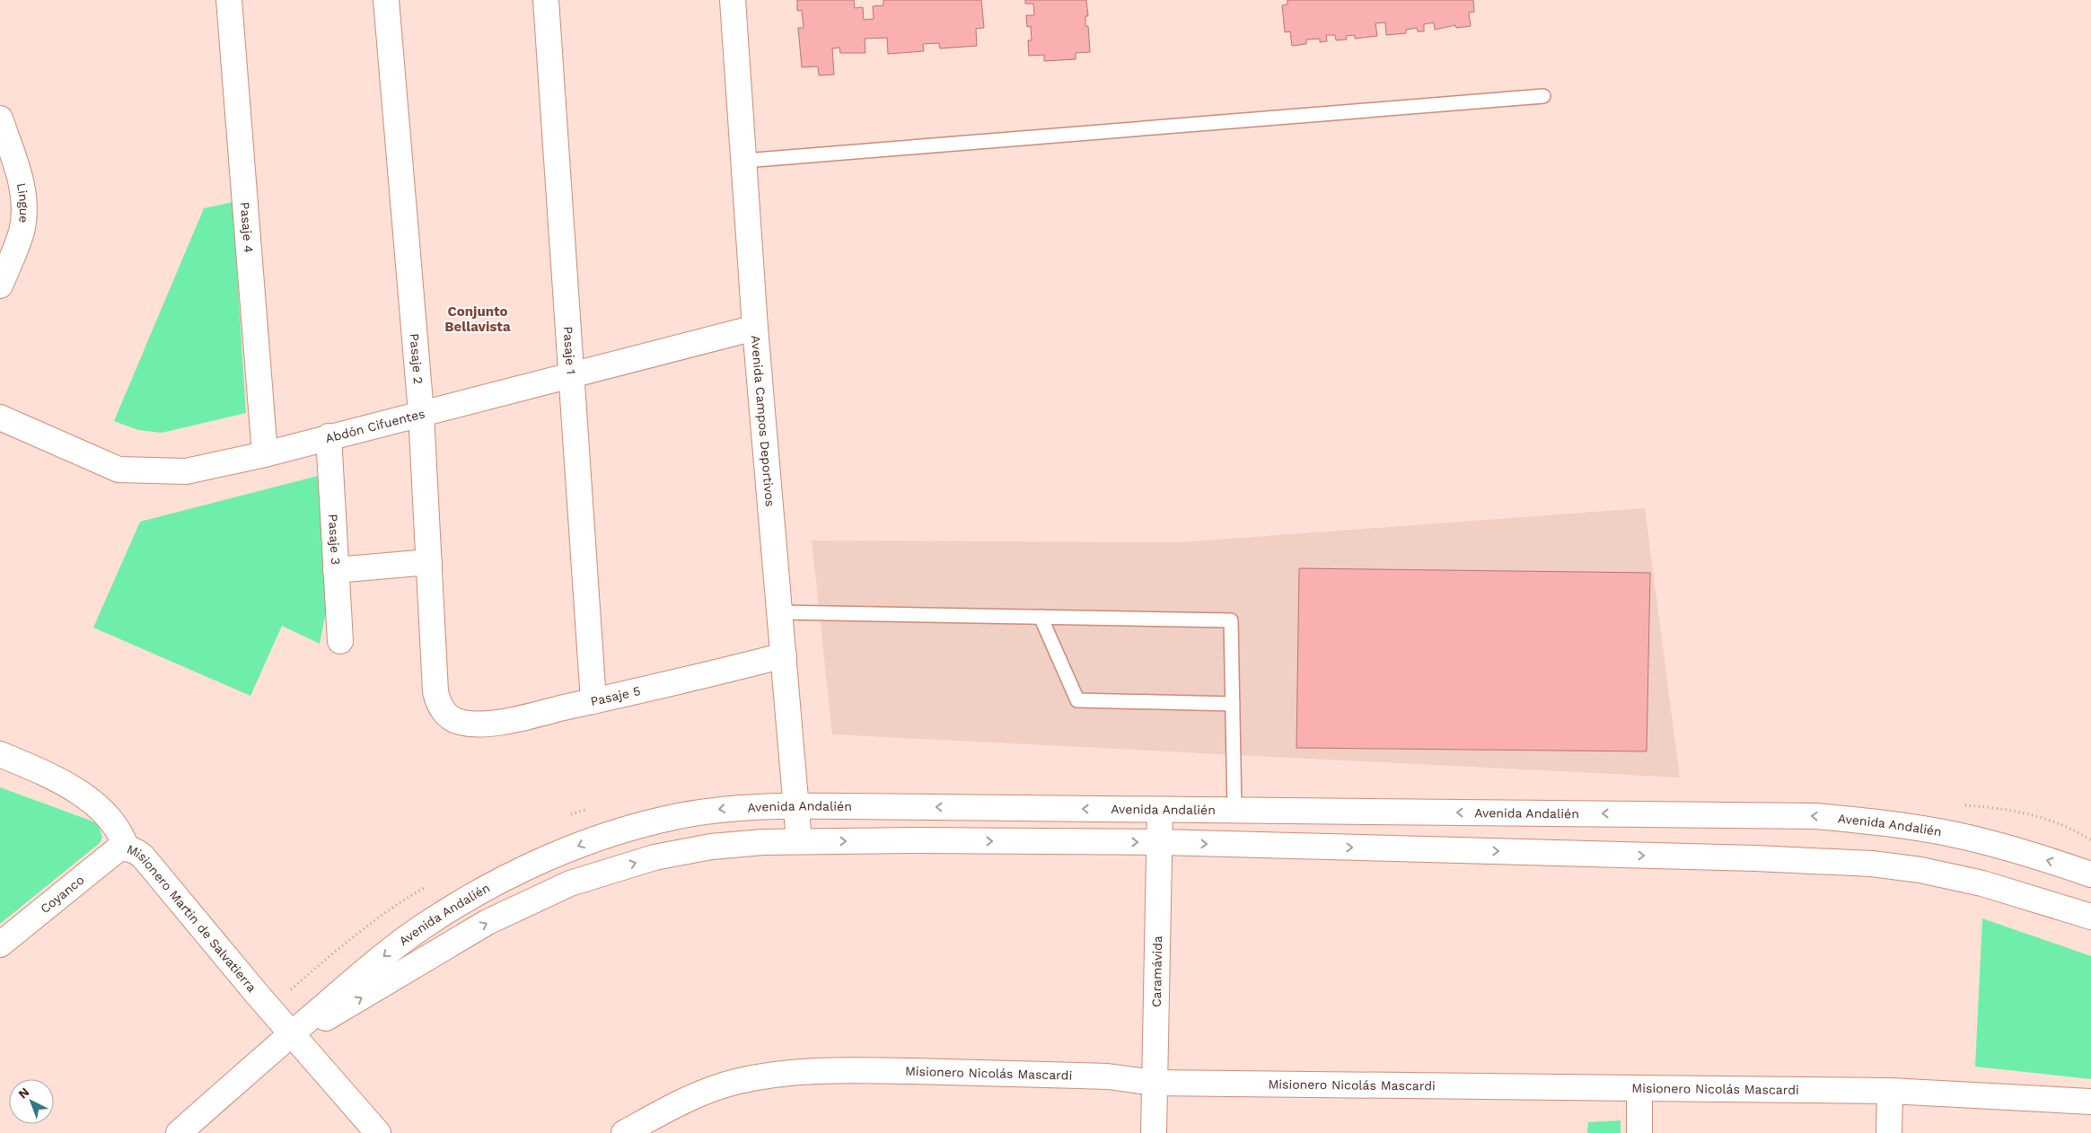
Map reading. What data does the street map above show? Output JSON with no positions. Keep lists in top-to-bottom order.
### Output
{
  "streets": {
    "street": [
      "Lingue",
      "Pasaje 4",
      "Pasaje 1",
      "Pasaje 2",
      "Avenida Campos Deportivos",
      "Abdón Cifuentes",
      "Pasaje 3",
      "Pasaje 5",
      "Avenida Andalién",
      "Coyanco",
      "Misionero Martin de Salvatierra",
      "Caramávida",
      "Misionero Nicolás Mascardi"
    ]
  },
  "crossings": [
    ["Pasaje 4", "Abdón Cifuentes"],
    ["Pasaje 1", "Abdón Cifuentes"],
    ["Pasaje 1", "Pasaje 5"],
    ["Pasaje 2", "Abdón Cifuentes"],
    ["Pasaje 2", "Pasaje 5"],
    ["Avenida Campos Deportivos", "Abdón Cifuentes"],
    ["Avenida Campos Deportivos", "Pasaje 5"],
    ["Avenida Campos Deportivos", "Avenida Andalién"],
    ["Abdón Cifuentes", "Pasaje 3"],
    ["Avenida Andalién", "Misionero Martin de Salvatierra"],
    ["Avenida Andalién", "Caramávida"],
    ["Coyanco", "Misionero Martin de Salvatierra"],
    ["Caramávida", "Misionero Nicolás Mascardi"]
  ],
  "districts": ["Conjunto Bellavista"],
  "north": "top left"
}
